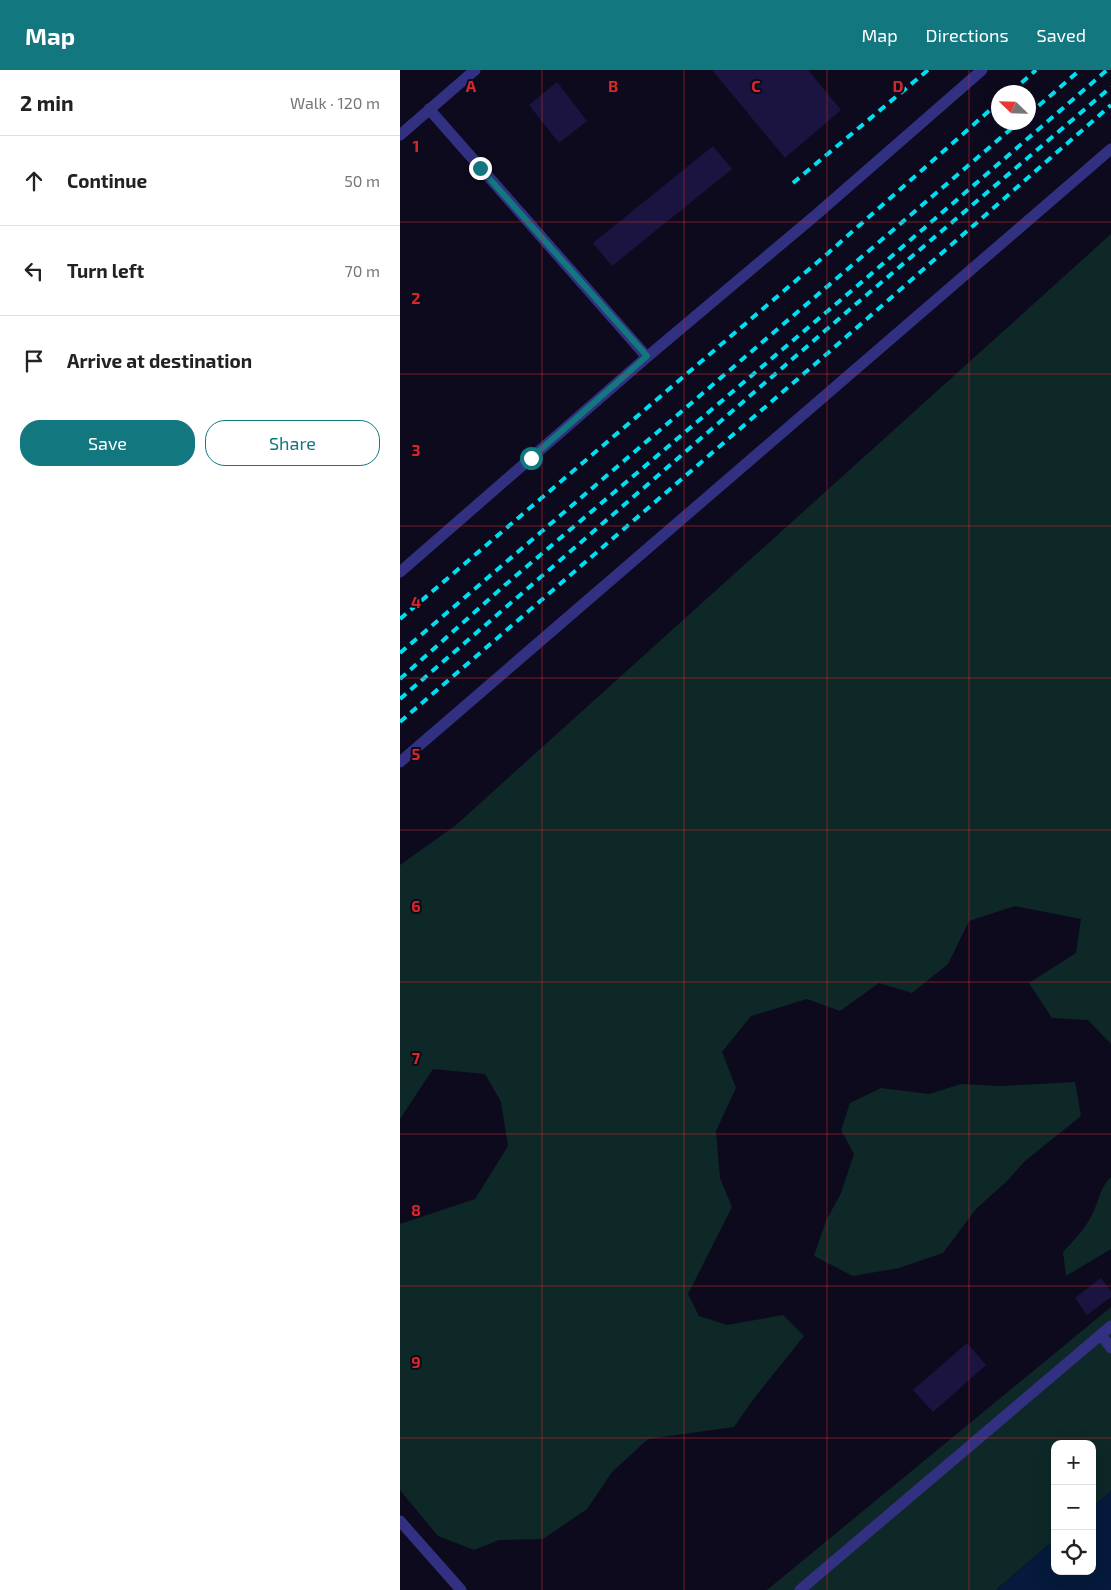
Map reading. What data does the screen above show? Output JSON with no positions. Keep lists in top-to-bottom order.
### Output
{
  "north": "top left",
  "page": {
    "header": "Map",
    "nav": ["Map", "Directions", "Saved"],
    "heading": ["2 min", "Walk · 120 m"],
    "list": [
      ["Continue", "50 m"],
      ["Turn left", "70 m"],
      "Arrive at destination"
    ],
    "buttons": ["Save", "Share"],
    "map_buttons": ["+", "−"]
  },
  "grid": {
    "columns": [
      "A",
      "B",
      "C",
      "D"
    ],
    "rows": [
      "1",
      "2",
      "3",
      "4",
      "5",
      "6",
      "7",
      "8",
      "9"
    ]
  }
}
